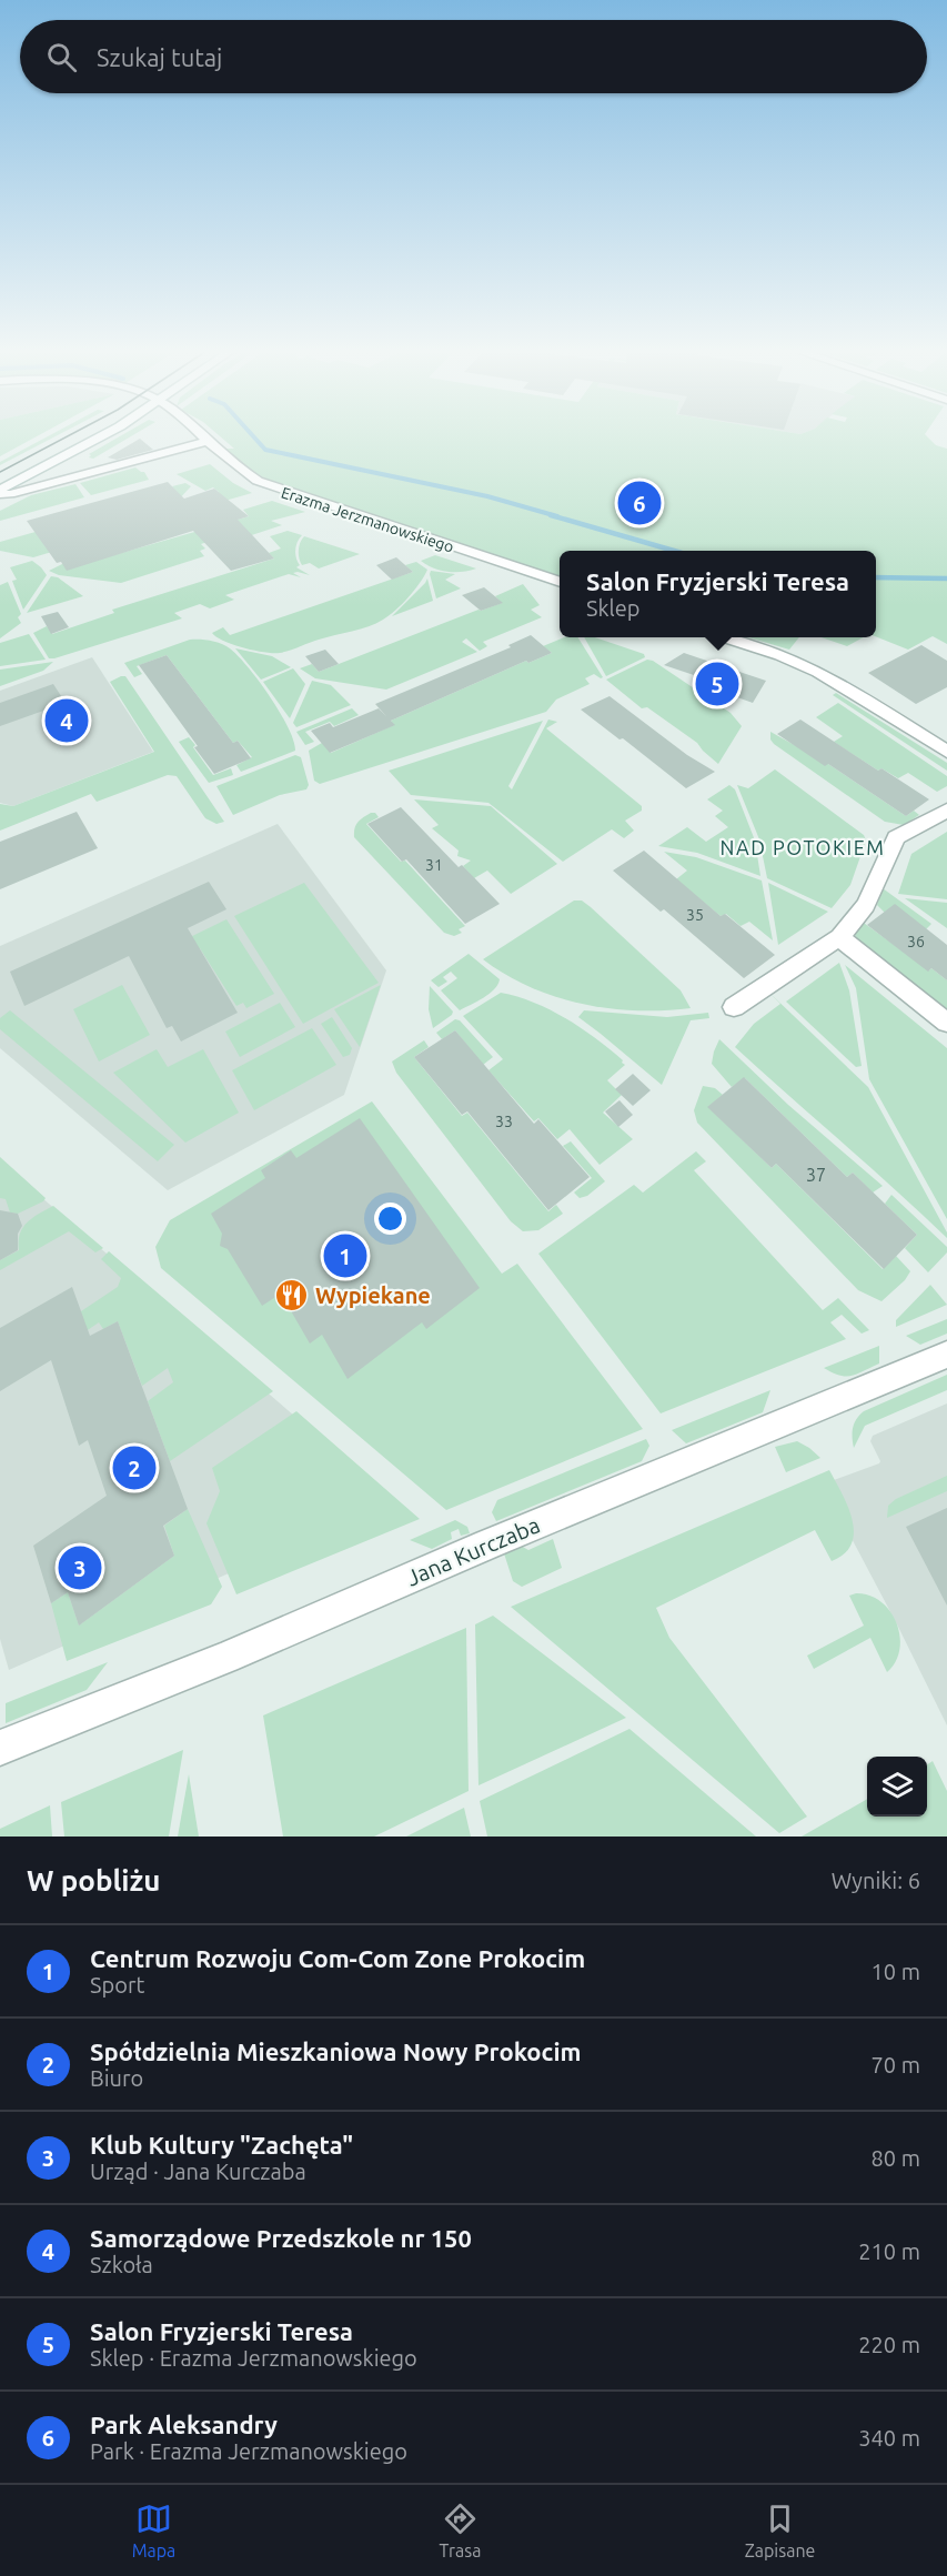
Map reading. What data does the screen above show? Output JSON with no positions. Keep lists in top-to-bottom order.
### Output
{
  "streets": {
    "street": ["Erazma Jerzmanowskiego", "Jana Kurczaba"]
  },
  "districts": ["NAD POTOKIEM"],
  "places": {
    "restaurant": ["Wypiekane"]
  },
  "house_numbers": [
    "31",
    "35",
    "36",
    "33",
    "37"
  ],
  "page": {
    "search": "Szukaj tutaj",
    "pins": [
      "6",
      "5",
      "4",
      "1",
      "2",
      "3"
    ],
    "popup": ["Salon Fryzjerski Teresa", "Sklep"],
    "heading": ["W pobliżu", "Wyniki: 6"],
    "list": [
      {
        "mark": "1",
        "name": "Centrum Rozwoju Com-Com Zone Prokocim",
        "note": "Sport",
        "value": "10 m"
      },
      {
        "mark": "2",
        "name": "Spółdzielnia Mieszkaniowa Nowy Prokocim",
        "note": "Biuro",
        "value": "70 m"
      },
      {
        "mark": "3",
        "name": "Klub Kultury \"Zachęta\"",
        "note": "Urząd · Jana Kurczaba",
        "value": "80 m"
      },
      {
        "mark": "4",
        "name": "Samorządowe Przedszkole nr 150",
        "note": "Szkoła",
        "value": "210 m"
      },
      {
        "mark": "5",
        "name": "Salon Fryzjerski Teresa",
        "note": "Sklep · Erazma Jerzmanowskiego",
        "value": "220 m"
      },
      {
        "mark": "6",
        "name": "Park Aleksandry",
        "note": "Park · Erazma Jerzmanowskiego",
        "value": "340 m"
      }
    ],
    "nav": ["Mapa", "Trasa", "Zapisane"]
  }
}
